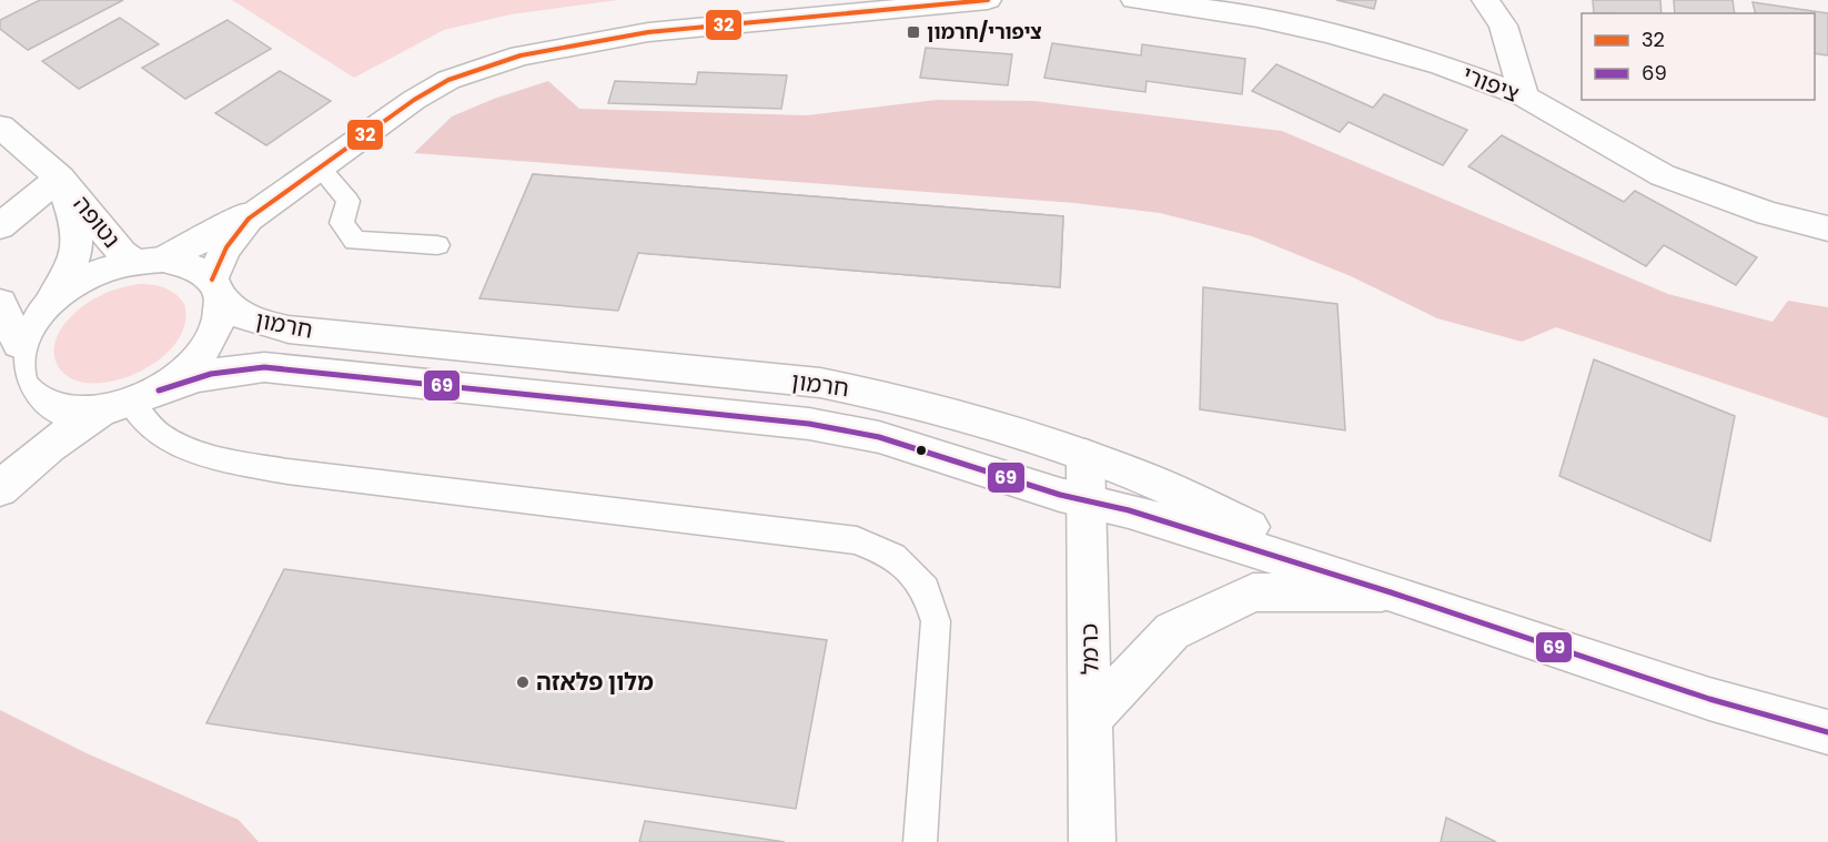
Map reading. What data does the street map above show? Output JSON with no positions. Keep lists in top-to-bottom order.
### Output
{
  "streets": {
    "street": [
      "ציפורי",
      "נטופה",
      "חרמון",
      "כרמל"
    ]
  },
  "crossings": [
    ["נטופה", "חרמון"],
    ["חרמון", "כרמל"]
  ],
  "places": {
    "transit": ["ציפורי/חרמון"],
    "other": ["מלון פלאזה"]
  },
  "lines": ["transit line 32", "transit line 69"],
  "legend": ["32", "69"]
}
